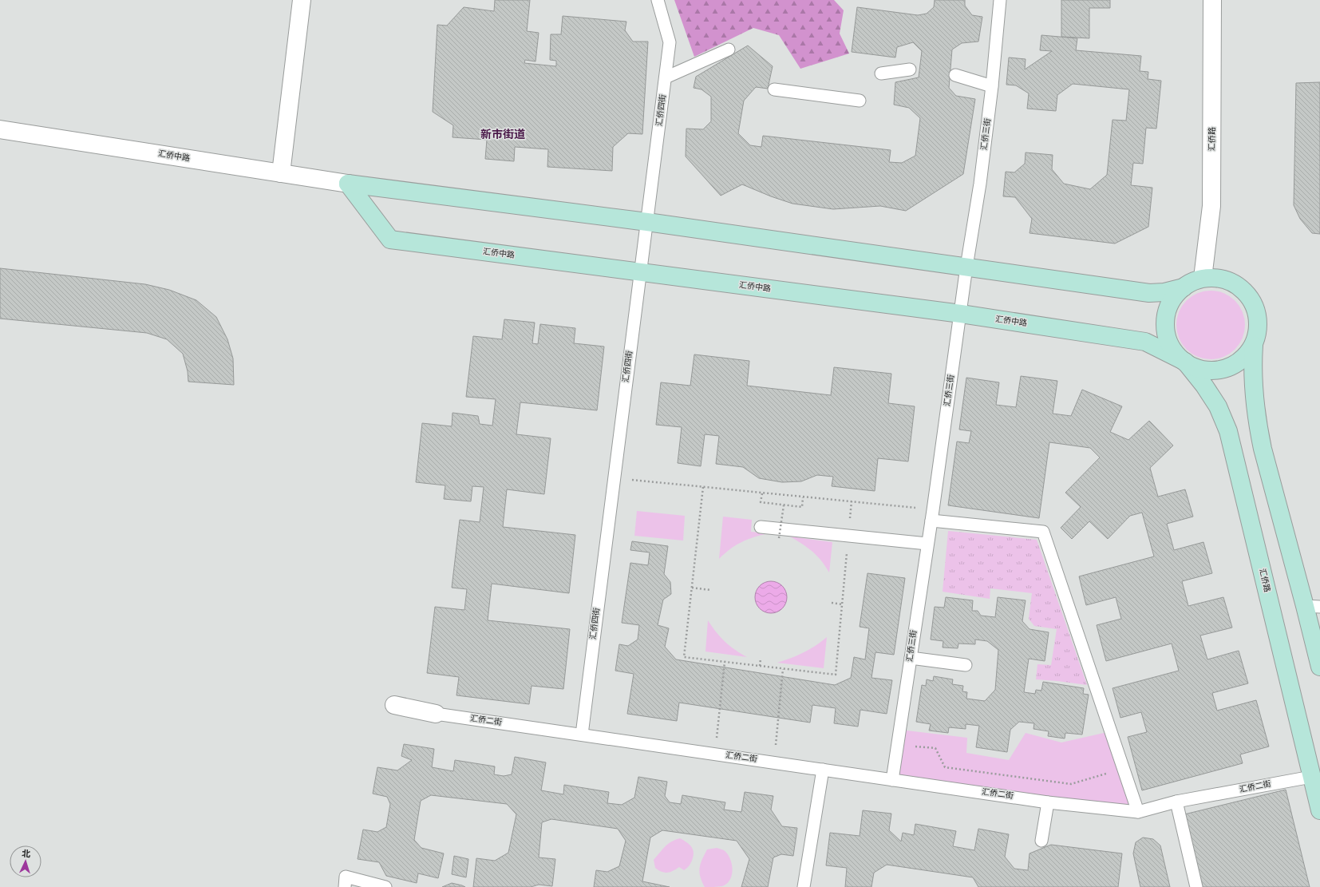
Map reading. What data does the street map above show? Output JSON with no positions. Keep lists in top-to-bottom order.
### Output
{
  "streets": {
    "street": ["汇侨路", "汇侨中路"],
    "lane": ["汇侨四街", "汇侨三街", "汇侨二街"]
  },
  "crossings": [
    ["汇侨四街", "汇侨中路"],
    ["汇侨四街", "汇侨二街"],
    ["汇侨三街", "汇侨中路"],
    ["汇侨三街", "汇侨二街"],
    ["汇侨路", "汇侨中路"],
    ["汇侨路", "汇侨二街"]
  ],
  "districts": ["新市街道"],
  "north": "top"
}
